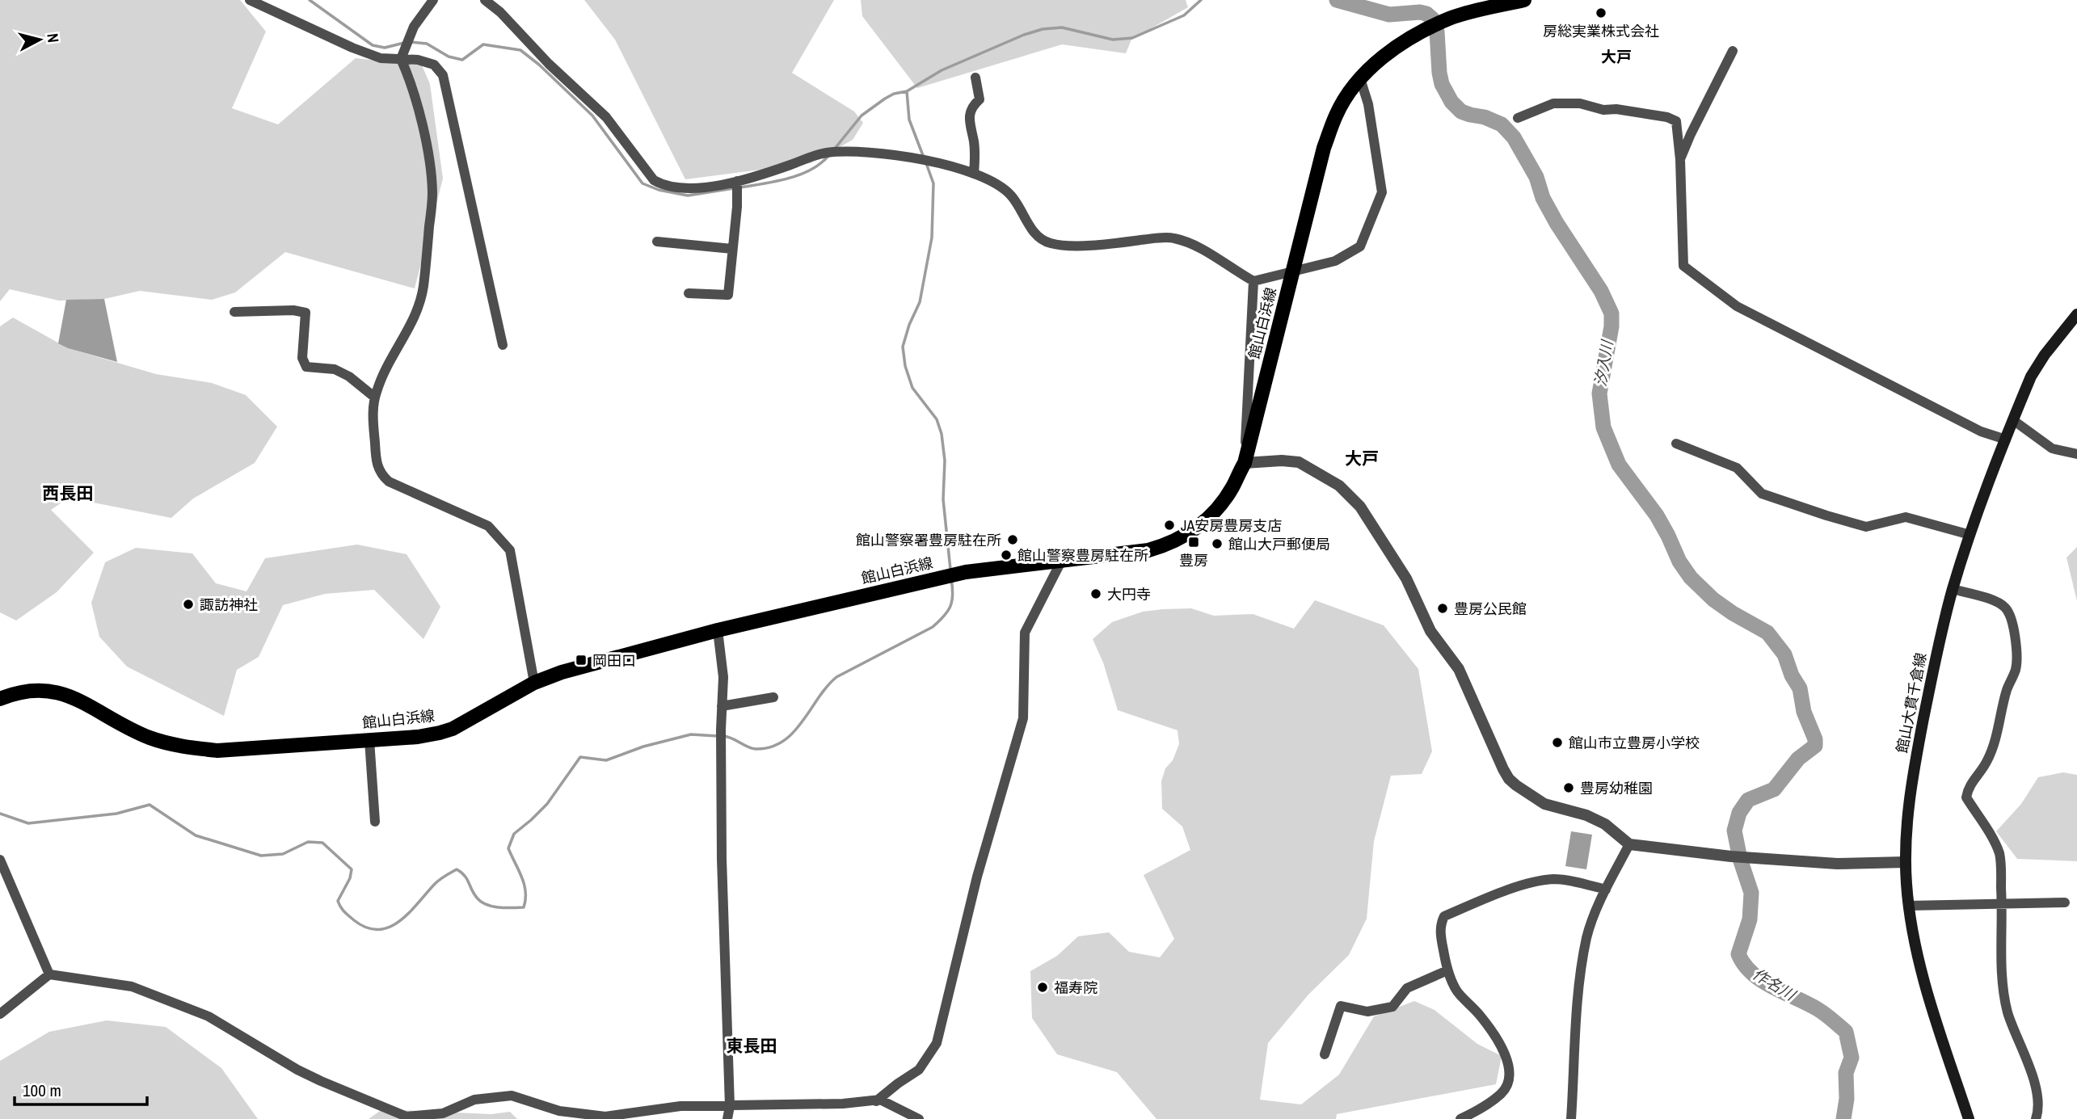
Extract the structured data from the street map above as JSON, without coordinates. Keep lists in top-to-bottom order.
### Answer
{
  "streets": {
    "main road": ["館山白浜線", "館山大貫千倉線"]
  },
  "districts": [
    "大戸",
    "大戸",
    "西長田",
    "東長田"
  ],
  "water": ["汐入川", "作名川"],
  "places": {
    "other": [
      "房総実業株式会社",
      "JA安房豊房支店",
      "館山警察署豊房駐在所",
      "館山大戸郵便局",
      "館山警察豊房駐在所",
      "大円寺",
      "諏訪神社",
      "豊房公民館",
      "館山市立豊房小学校",
      "豊房幼稚園",
      "福寿院"
    ],
    "transit": ["豊房", "岡田口"]
  },
  "scale_bar": "100 m",
  "north": "right"
}
